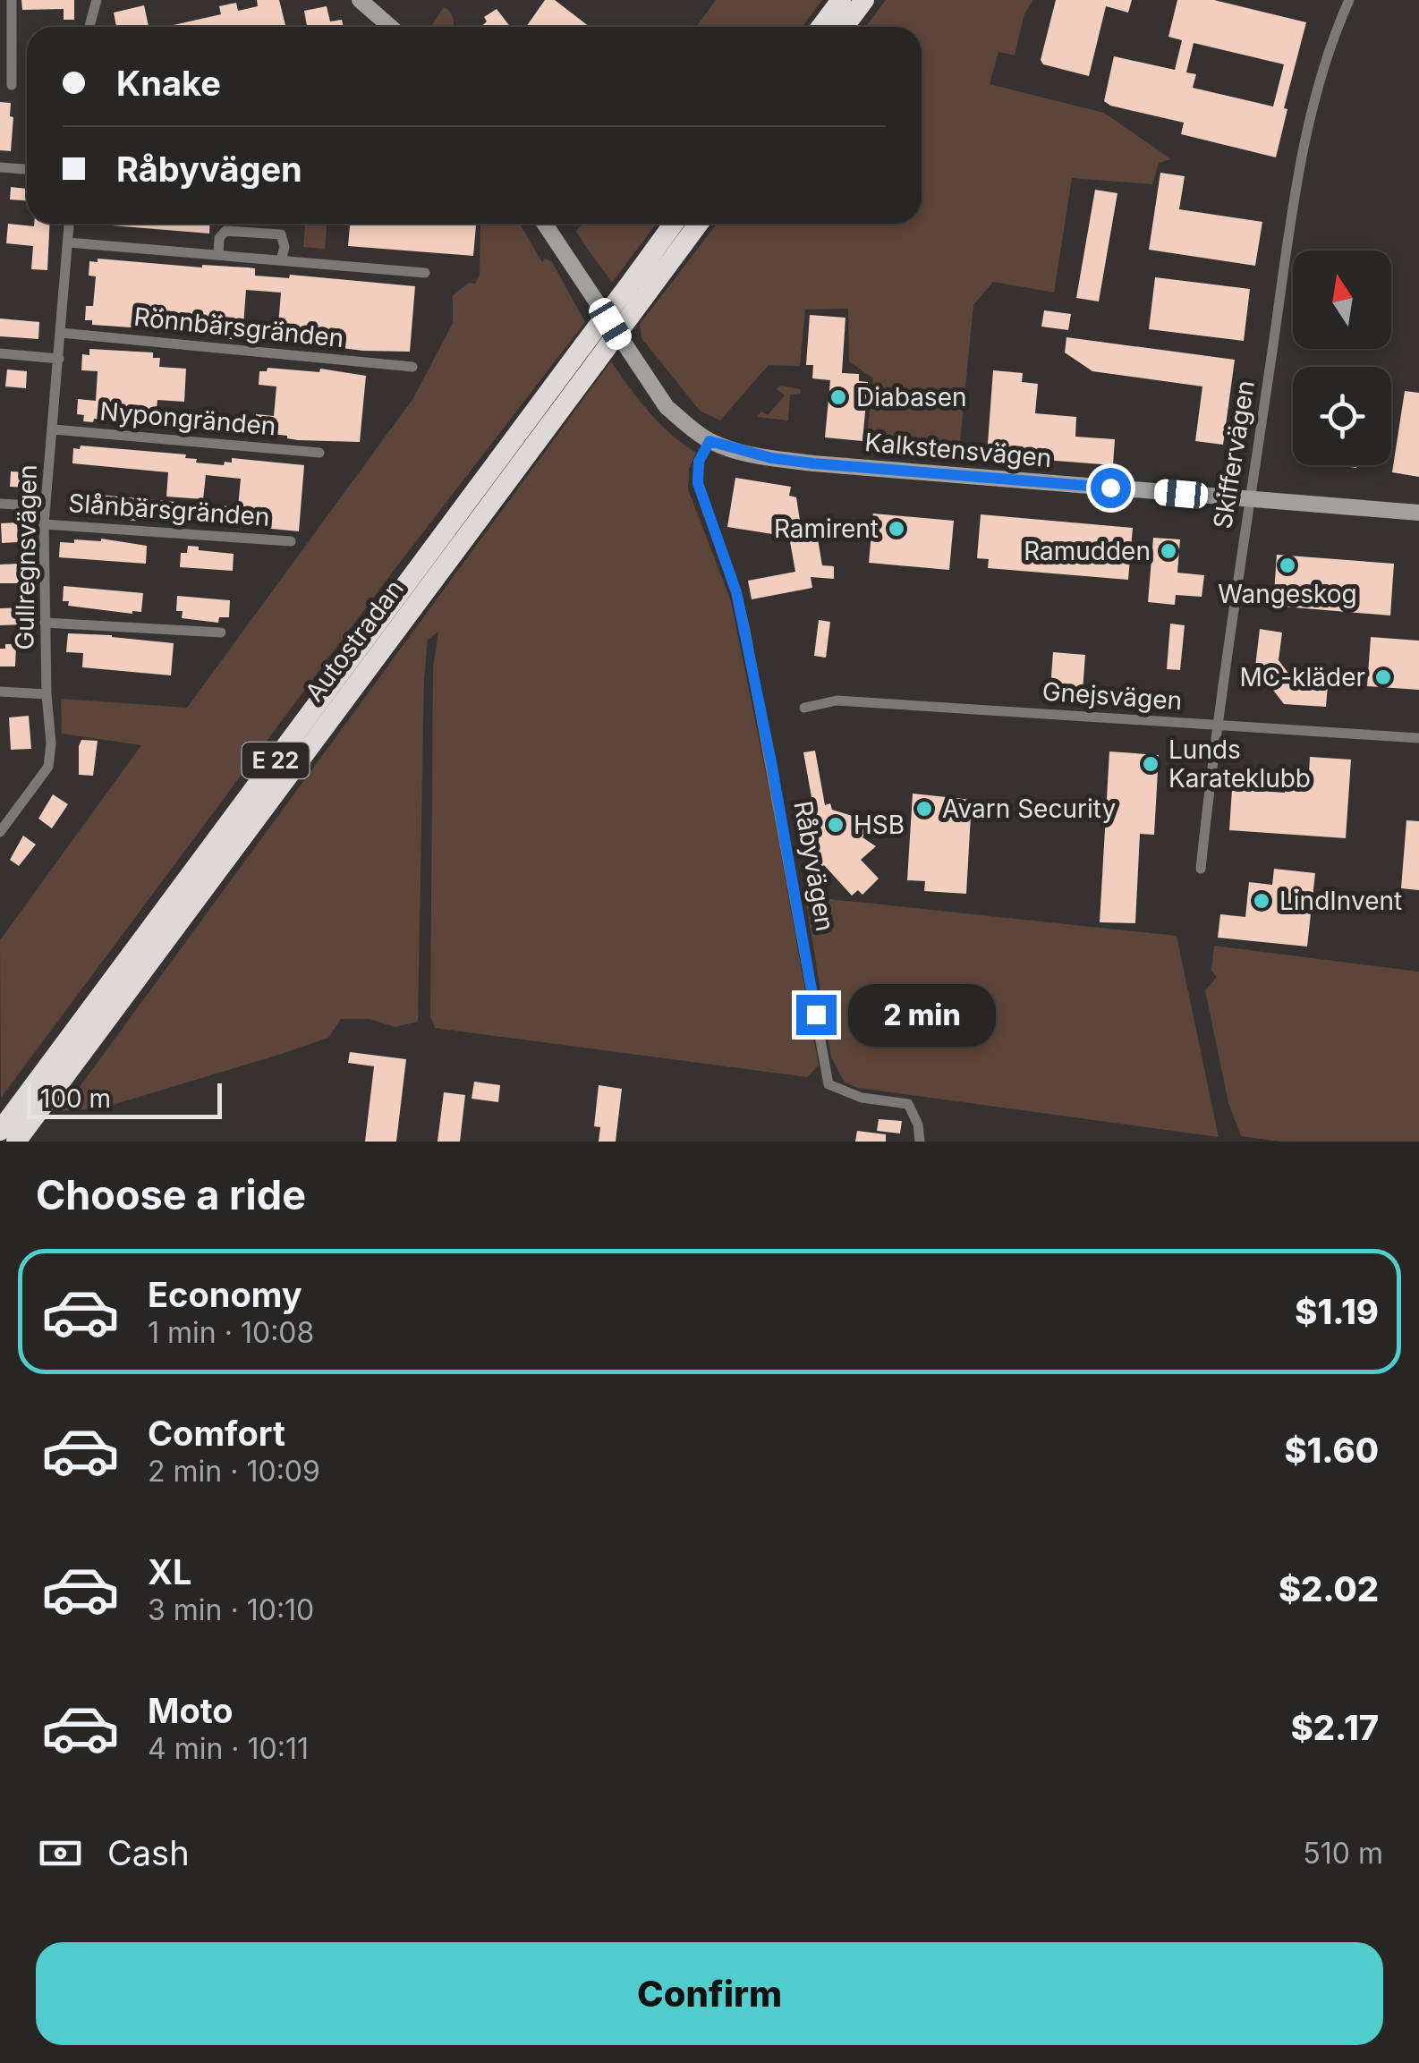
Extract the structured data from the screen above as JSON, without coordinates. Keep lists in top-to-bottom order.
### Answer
{
  "streets": {
    "highway": ["Autostradan", "E 22"],
    "street": [
      "Rönnbärsgränden",
      "Nypongränden",
      "Kalkstensvägen",
      "Skiffervägen",
      "Slånbärsgränden",
      "Gullregnsvägen",
      "Gnejsvägen",
      "Råbyvägen"
    ]
  },
  "crossings": [
    ["Rönnbärsgränden", "Gullregnsvägen"],
    ["Nypongränden", "Gullregnsvägen"],
    ["Kalkstensvägen", "Skiffervägen"],
    ["Kalkstensvägen", "Råbyvägen"],
    ["Skiffervägen", "Gnejsvägen"],
    ["Slånbärsgränden", "Gullregnsvägen"]
  ],
  "places": [
    "Diabasen",
    "Ramirent",
    "Ramudden",
    "Wangeskog",
    "MC-kläder",
    "Lunds Karateklubb",
    "Avarn Security",
    "HSB",
    "LindInvent"
  ],
  "scale_bar": "100 m",
  "north": "top",
  "page": {
    "banner": ["Knake", "Råbyvägen"],
    "bubble": "2 min",
    "scale": "100 m",
    "heading": "Choose a ride",
    "list": [
      {
        "name": "Economy",
        "note": "1 min · 10:08",
        "value": "$1.19"
      },
      {
        "name": "Comfort",
        "note": "2 min · 10:09",
        "value": "$1.60"
      },
      {
        "name": "XL",
        "note": "3 min · 10:10",
        "value": "$2.02"
      },
      {
        "name": "Moto",
        "note": "4 min · 10:11",
        "value": "$2.17"
      }
    ],
    "pay": ["Cash", "510 m"],
    "buttons": "Confirm"
  }
}
